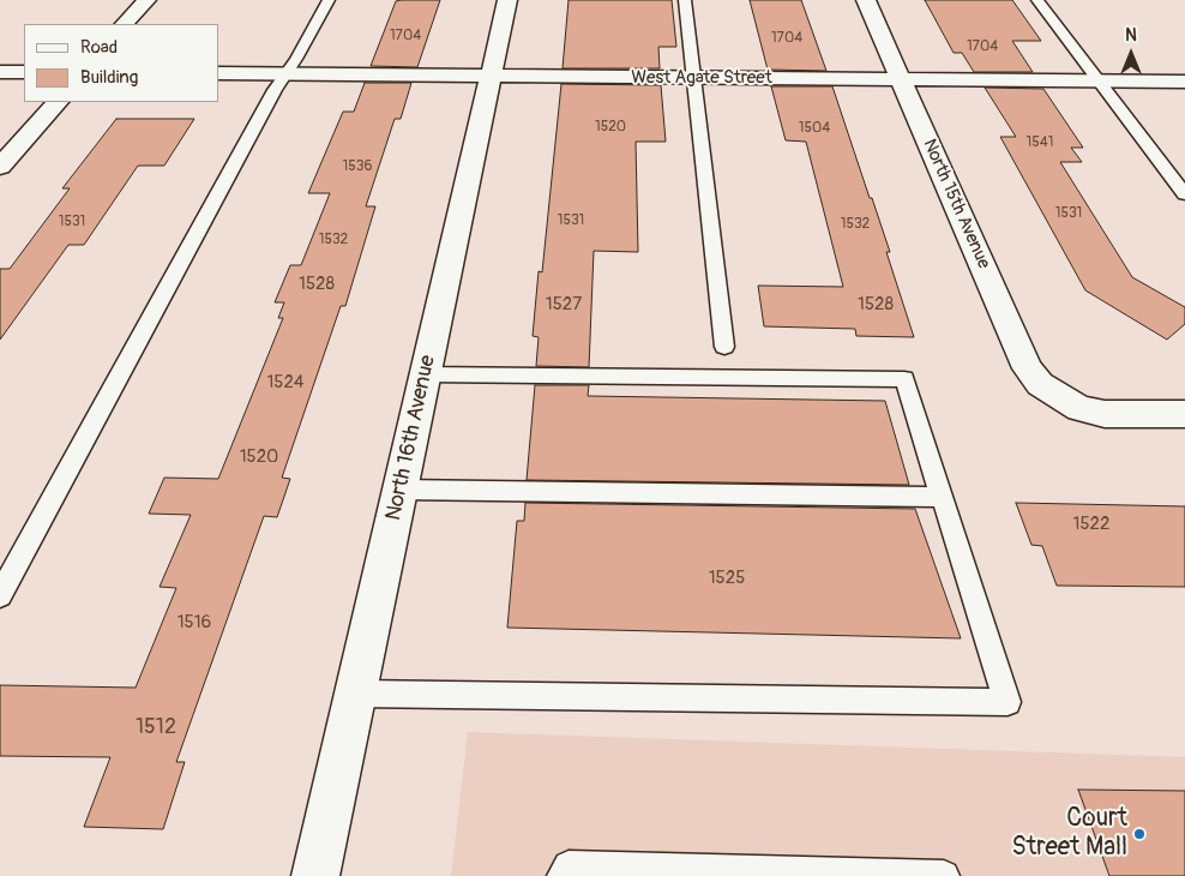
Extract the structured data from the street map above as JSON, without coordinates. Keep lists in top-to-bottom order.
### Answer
{
  "streets": {
    "street": ["West Agate Street", "North 15th Avenue", "North 16th Avenue"]
  },
  "crossings": [
    ["West Agate Street", "North 15th Avenue"],
    ["West Agate Street", "North 16th Avenue"]
  ],
  "places": ["Court Street Mall"],
  "house_numbers": [
    "1704",
    "1704",
    "1704",
    "1520",
    "1504",
    "1541",
    "1536",
    "1531",
    "1531",
    "1531",
    "1532",
    "1532",
    "1528",
    "1527",
    "1528",
    "1524",
    "1520",
    "1522",
    "1525",
    "1516",
    "1512"
  ],
  "legend": ["Road", "Building"],
  "north": "top"
}
